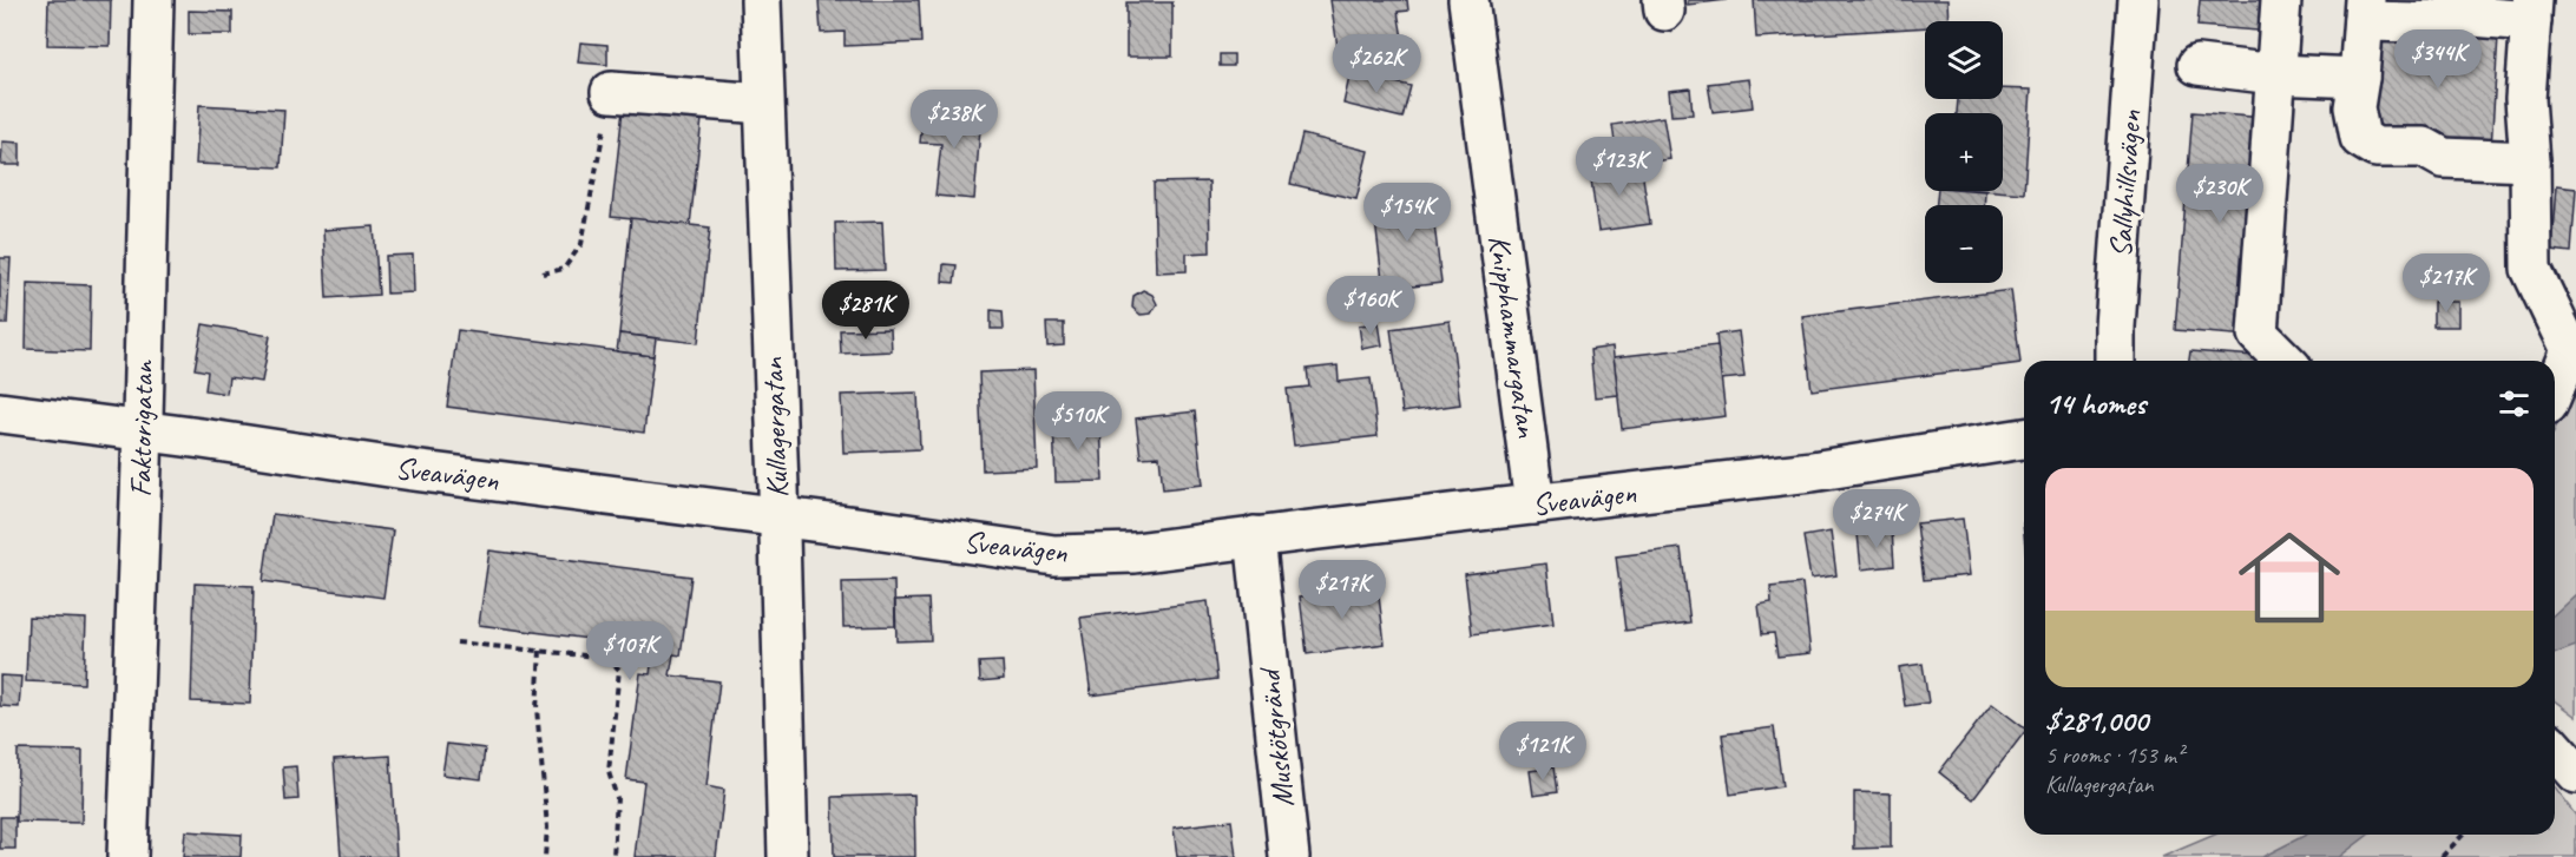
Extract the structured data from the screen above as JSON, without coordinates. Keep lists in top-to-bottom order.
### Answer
{
  "streets": {
    "street": [
      "Sallyhillsvägen",
      "Knipphammargatan",
      "Kullagergatan",
      "Faktorigatan",
      "Sveavägen",
      "Muskötgränd"
    ]
  },
  "crossings": [
    ["Knipphammargatan", "Sveavägen"],
    ["Kullagergatan", "Sveavägen"],
    ["Faktorigatan", "Sveavägen"],
    ["Sveavägen", "Muskötgränd"]
  ],
  "page": {
    "map_buttons": ["+", "−"],
    "price": [
      "$344K",
      "$262K",
      "$238K",
      "$123K",
      "$230K",
      "$154K",
      "$217K",
      "$160K",
      "$281K",
      "$510K",
      "$274K",
      "$217K",
      "$107K",
      "$121K"
    ],
    "heading": "14 homes",
    "list": [
      {
        "name": "$281,000",
        "note": "5 rooms · 153 m² · Kullagergatan"
      }
    ]
  }
}
